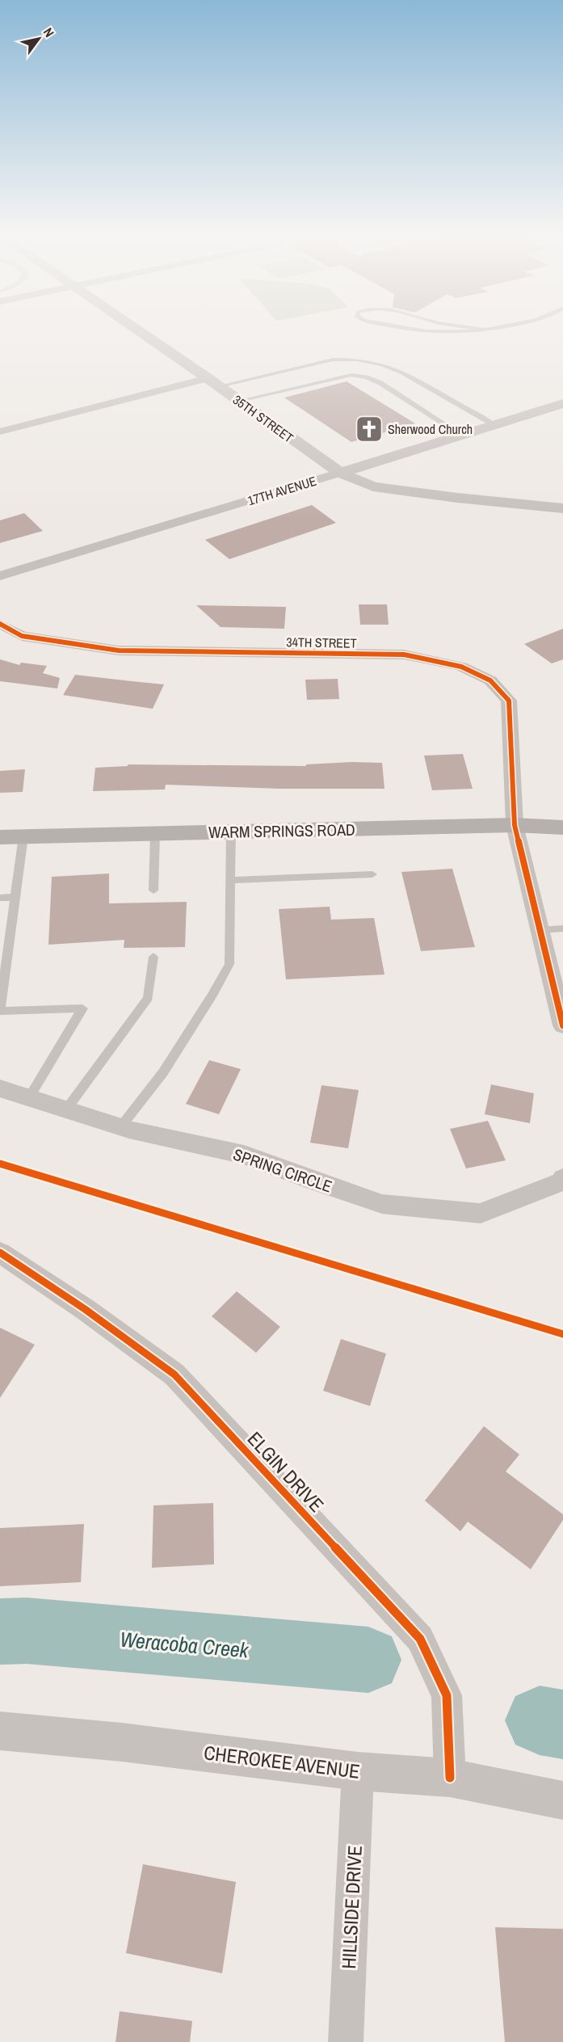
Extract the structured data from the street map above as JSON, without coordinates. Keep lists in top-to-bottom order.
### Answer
{
  "streets": {
    "main road": ["WARM SPRINGS ROAD"],
    "street": [
      "35TH STREET",
      "17TH AVENUE",
      "34TH STREET",
      "SPRING CIRCLE",
      "ELGIN DRIVE",
      "CHEROKEE AVENUE",
      "HILLSIDE DRIVE"
    ]
  },
  "crossings": [
    ["35TH STREET", "17TH AVENUE"],
    ["34TH STREET", "WARM SPRINGS ROAD"],
    ["ELGIN DRIVE", "CHEROKEE AVENUE"],
    ["CHEROKEE AVENUE", "HILLSIDE DRIVE"]
  ],
  "water": ["Weracoba Creek"],
  "places": {
    "church": ["Sherwood Church"]
  },
  "north": "top right"
}
